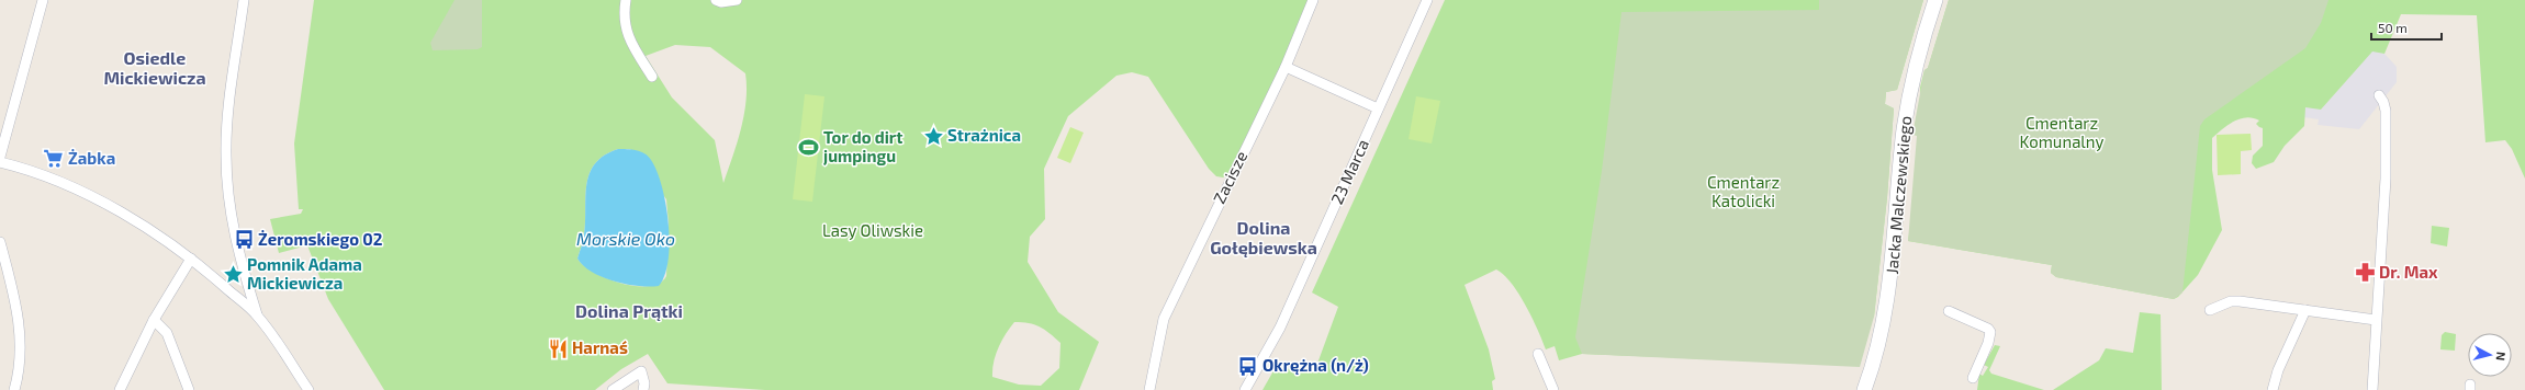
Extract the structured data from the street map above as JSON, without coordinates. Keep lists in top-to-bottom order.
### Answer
{
  "streets": {
    "main road": ["Jacka Malczewskiego"],
    "street": ["23 Marca", "Zacisze"]
  },
  "districts": ["Osiedle Mickiewicza", "Dolina Gołębiewska", "Dolina Prątki"],
  "water": ["Morskie Oko"],
  "parks": ["Cmentarz Komunalny", "Cmentarz Katolicki", "Lasy Oliwskie"],
  "places": {
    "place": ["Strażnica", "Pomnik Adama Mickiewicza"],
    "sports": ["Tor do dirt jumpingu"],
    "supermarket": ["Żabka"],
    "bus stop": ["Żeromskiego 02", "Okrężna (n/ż)"],
    "pharmacy": ["Dr. Max"],
    "restaurant": ["Harnaś"]
  },
  "scale_bar": "50 m",
  "north": "right"
}
